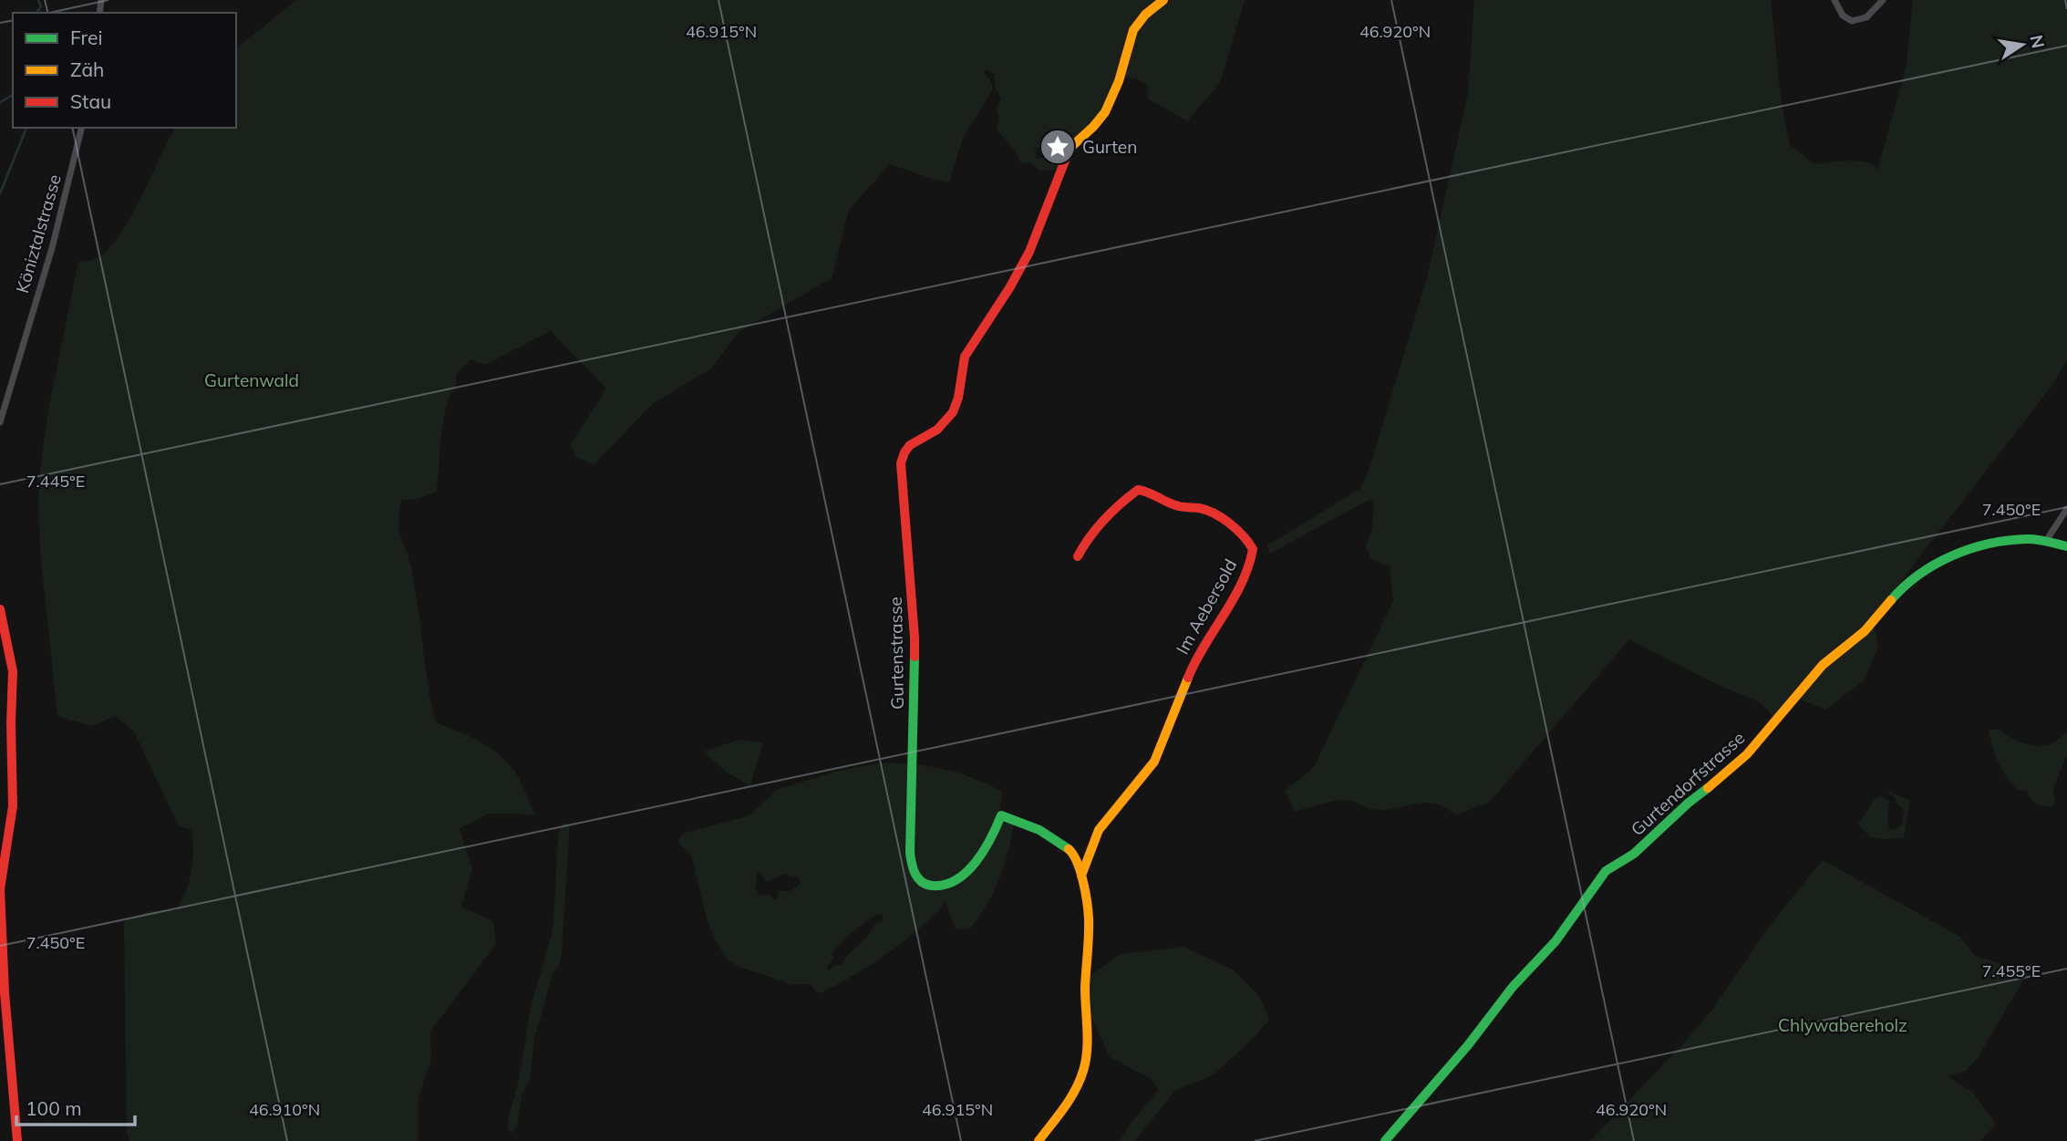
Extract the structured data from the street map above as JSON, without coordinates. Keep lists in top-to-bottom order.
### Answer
{
  "streets": {
    "street": [
      "Köniztalstrasse",
      "Im Aebersold",
      "Gurtenstrasse",
      "Gurtendorfstrasse"
    ]
  },
  "crossings": [
    ["Im Aebersold", "Gurtenstrasse"]
  ],
  "parks": ["Gurtenwald", "Chlywabereholz"],
  "places": {
    "place": ["Gurten"]
  },
  "legend": ["Frei", "Zäh", "Stau"],
  "scale_bar": "100 m",
  "north": "right",
  "coordinates": [
    "46.915°N",
    "46.920°N",
    "7.445°E",
    "7.450°E",
    "7.455°E",
    "46.910°N"
  ]
}
